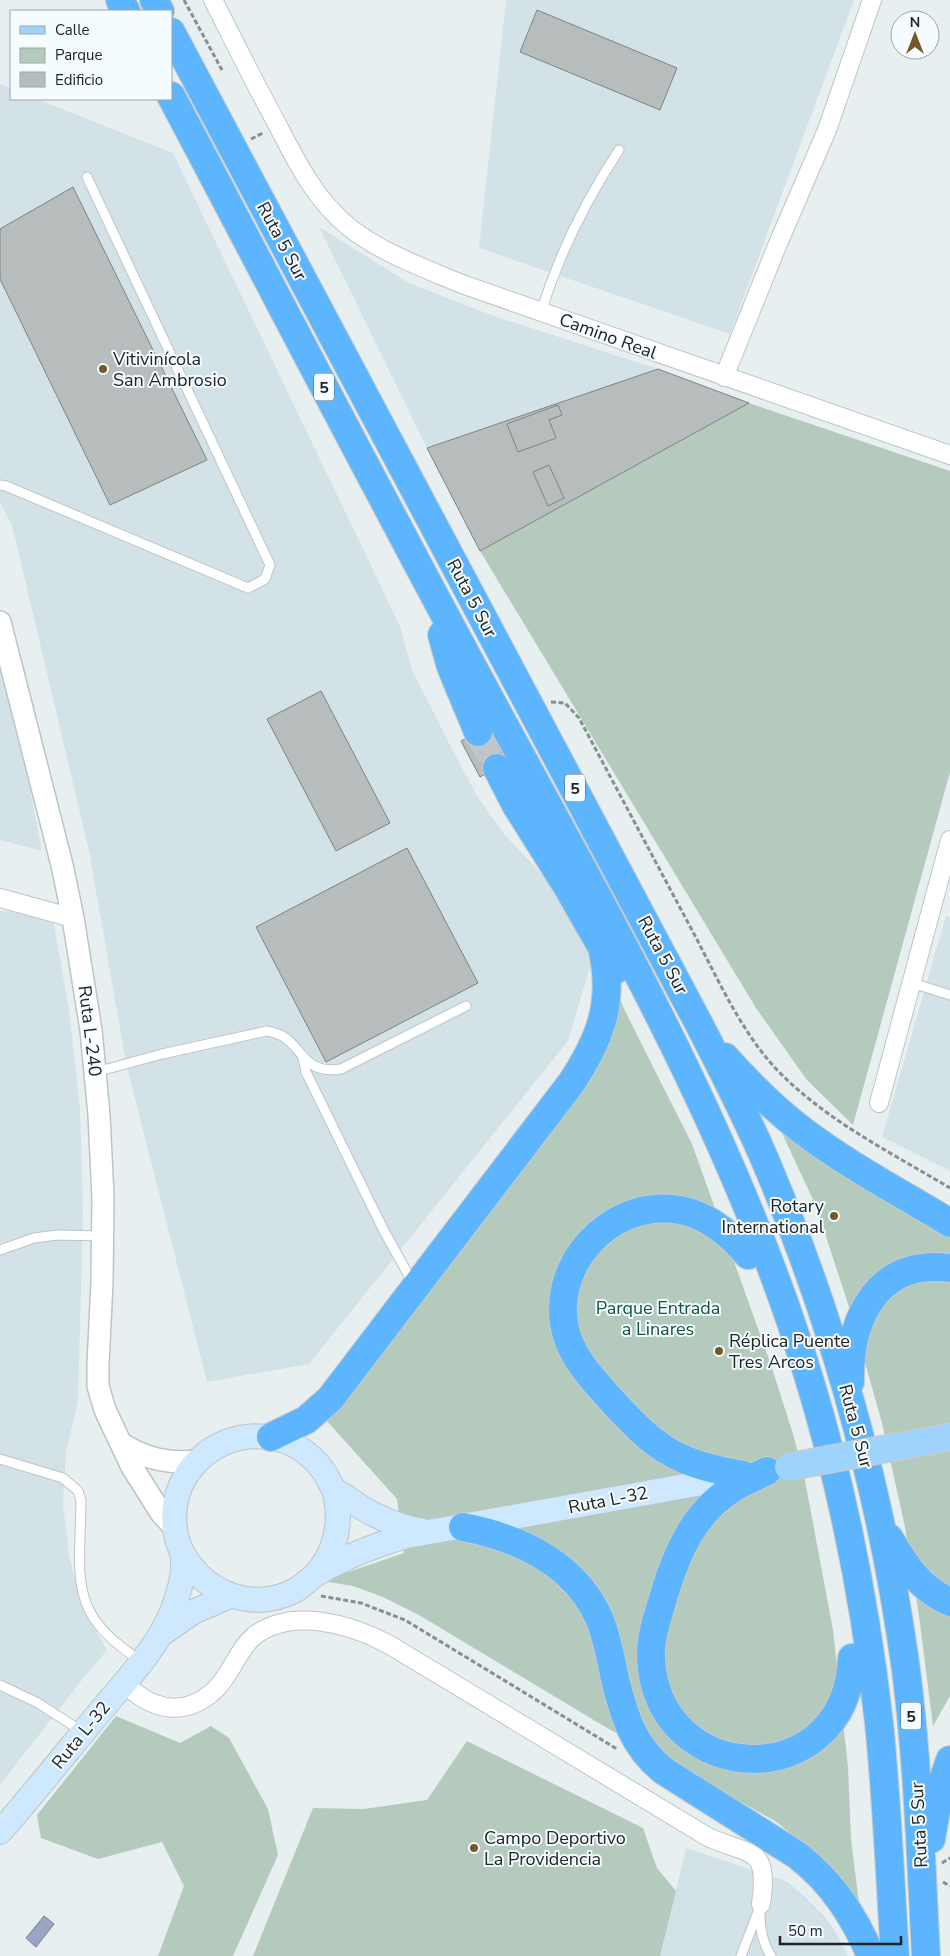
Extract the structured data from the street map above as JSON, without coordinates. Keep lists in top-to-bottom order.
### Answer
{
  "streets": {
    "highway": ["Ruta 5 Sur", "5"],
    "main road": ["Ruta L-32"],
    "street": ["Camino Real", "Ruta L-240"]
  },
  "crossings": [
    ["Ruta L-240", "Ruta L-32"]
  ],
  "parks": ["Parque Entrada a Linares"],
  "places": [
    "Vitivinícola San Ambrosio",
    "Rotary International",
    "Réplica Puente Tres Arcos",
    "Campo Deportivo La Providencia"
  ],
  "legend": ["Calle", "Parque", "Edificio"],
  "scale_bar": "50 m",
  "north": "top"
}
